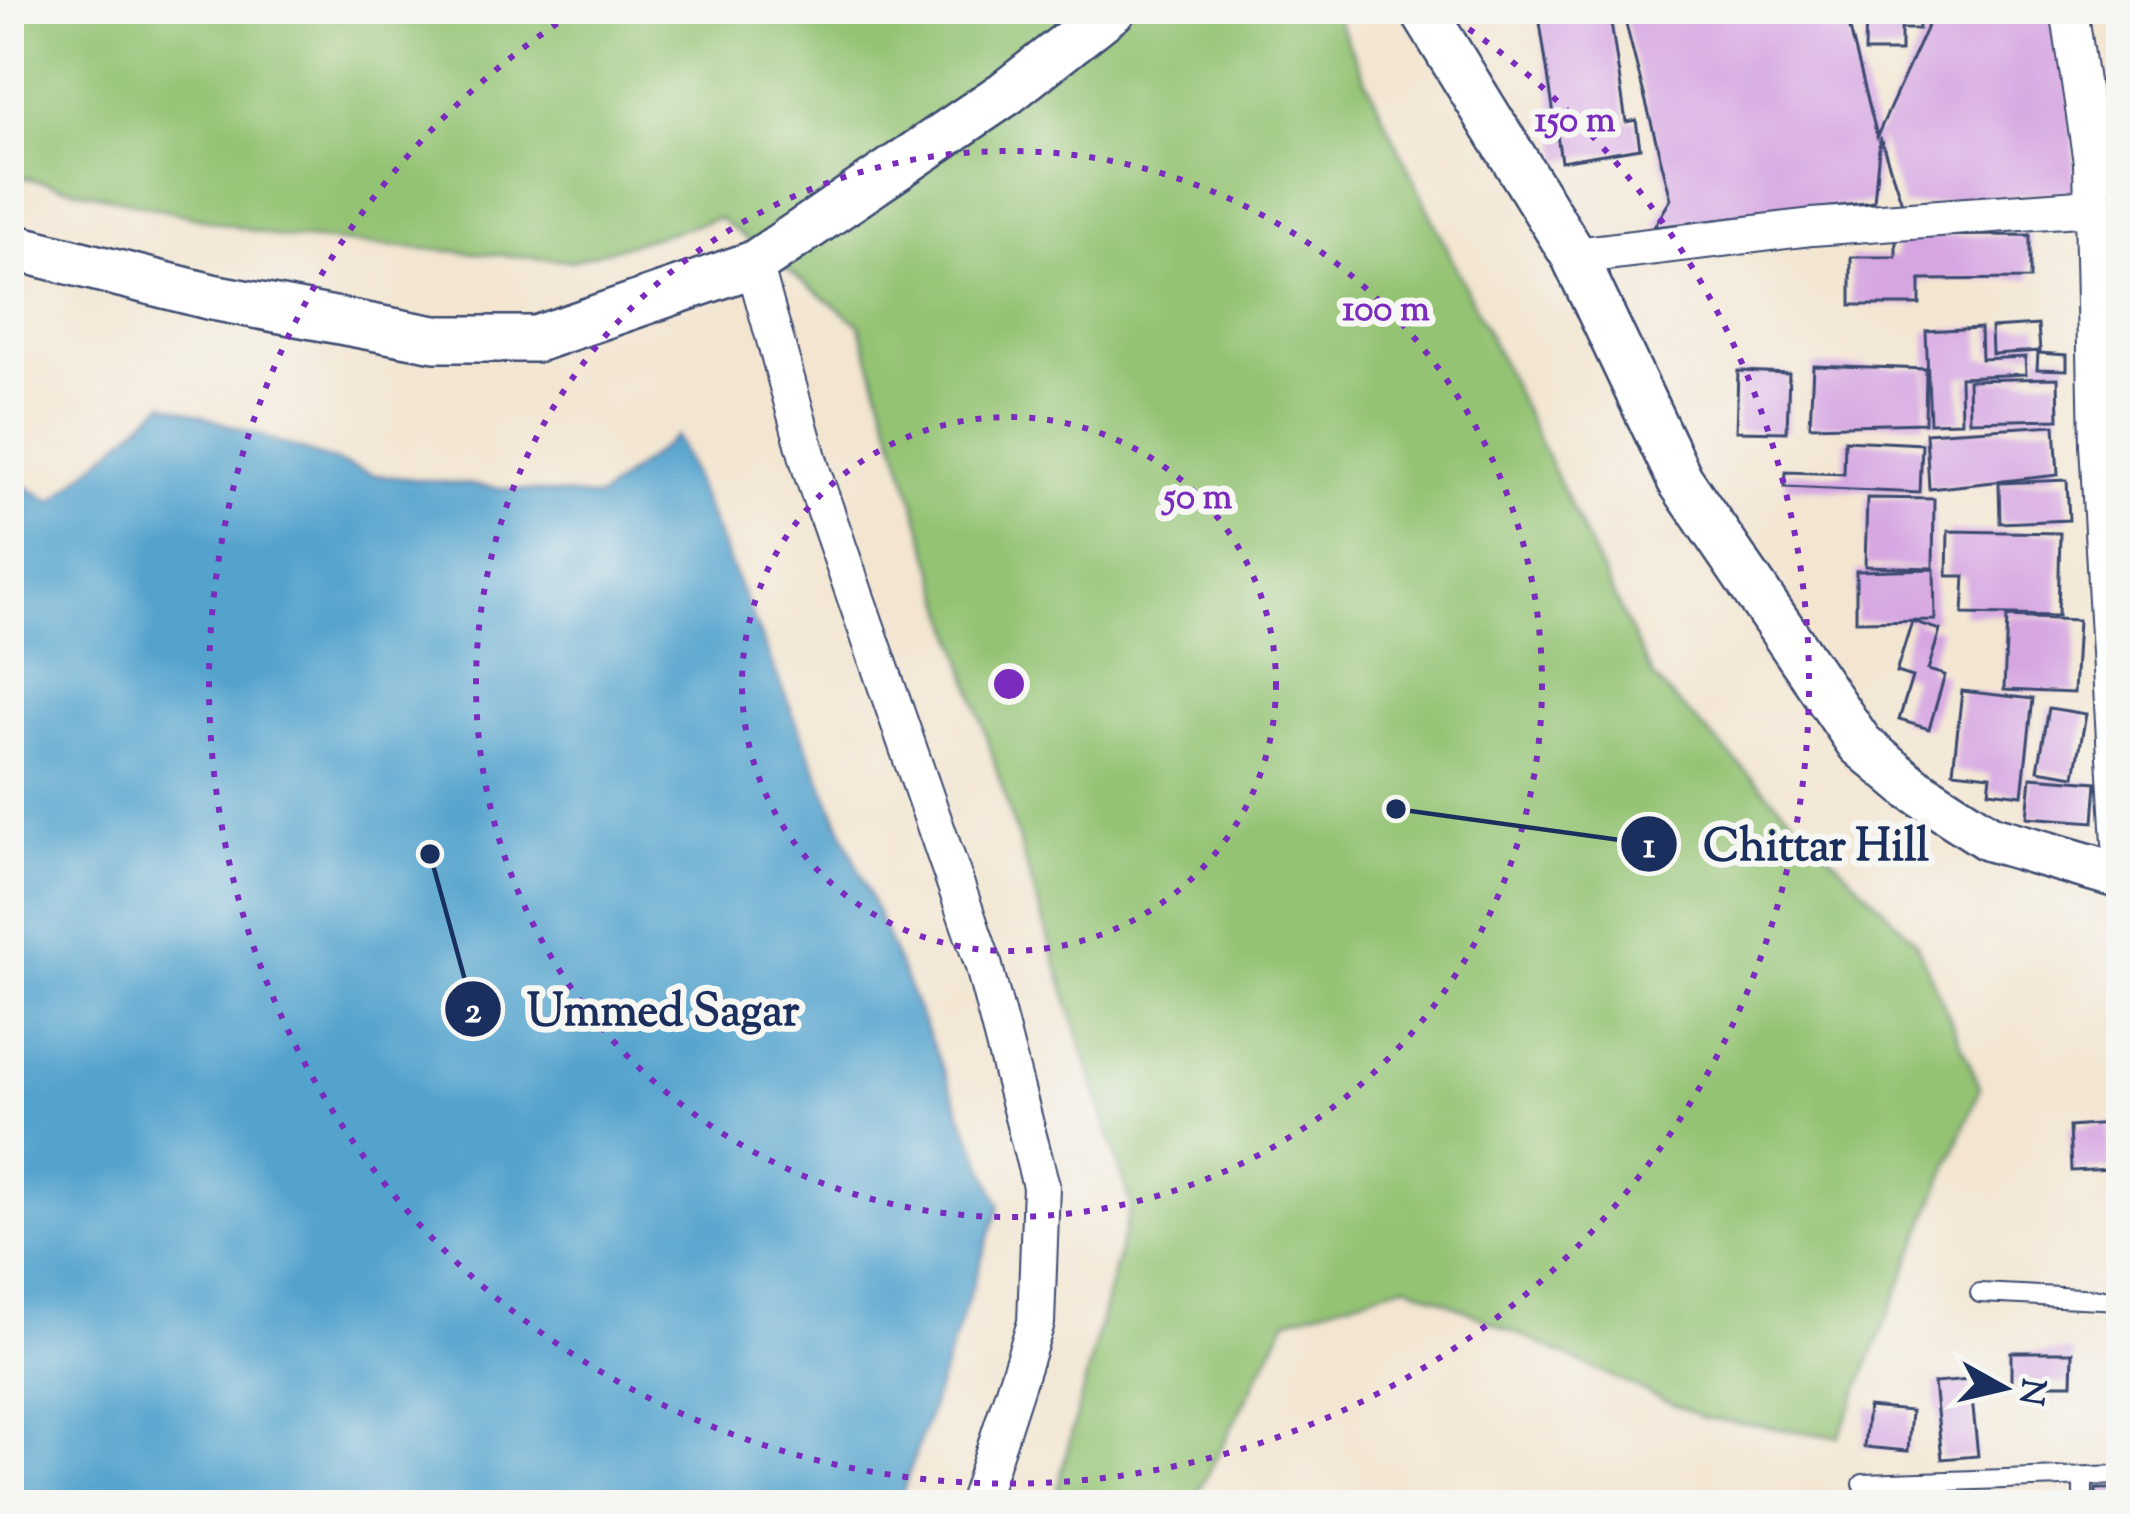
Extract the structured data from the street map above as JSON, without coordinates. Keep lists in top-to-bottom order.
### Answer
{
  "places": ["Chittar Hill", "Ummed Sagar"],
  "north": "right",
  "rings": ["150 m", "100 m", "50 m"]
}
